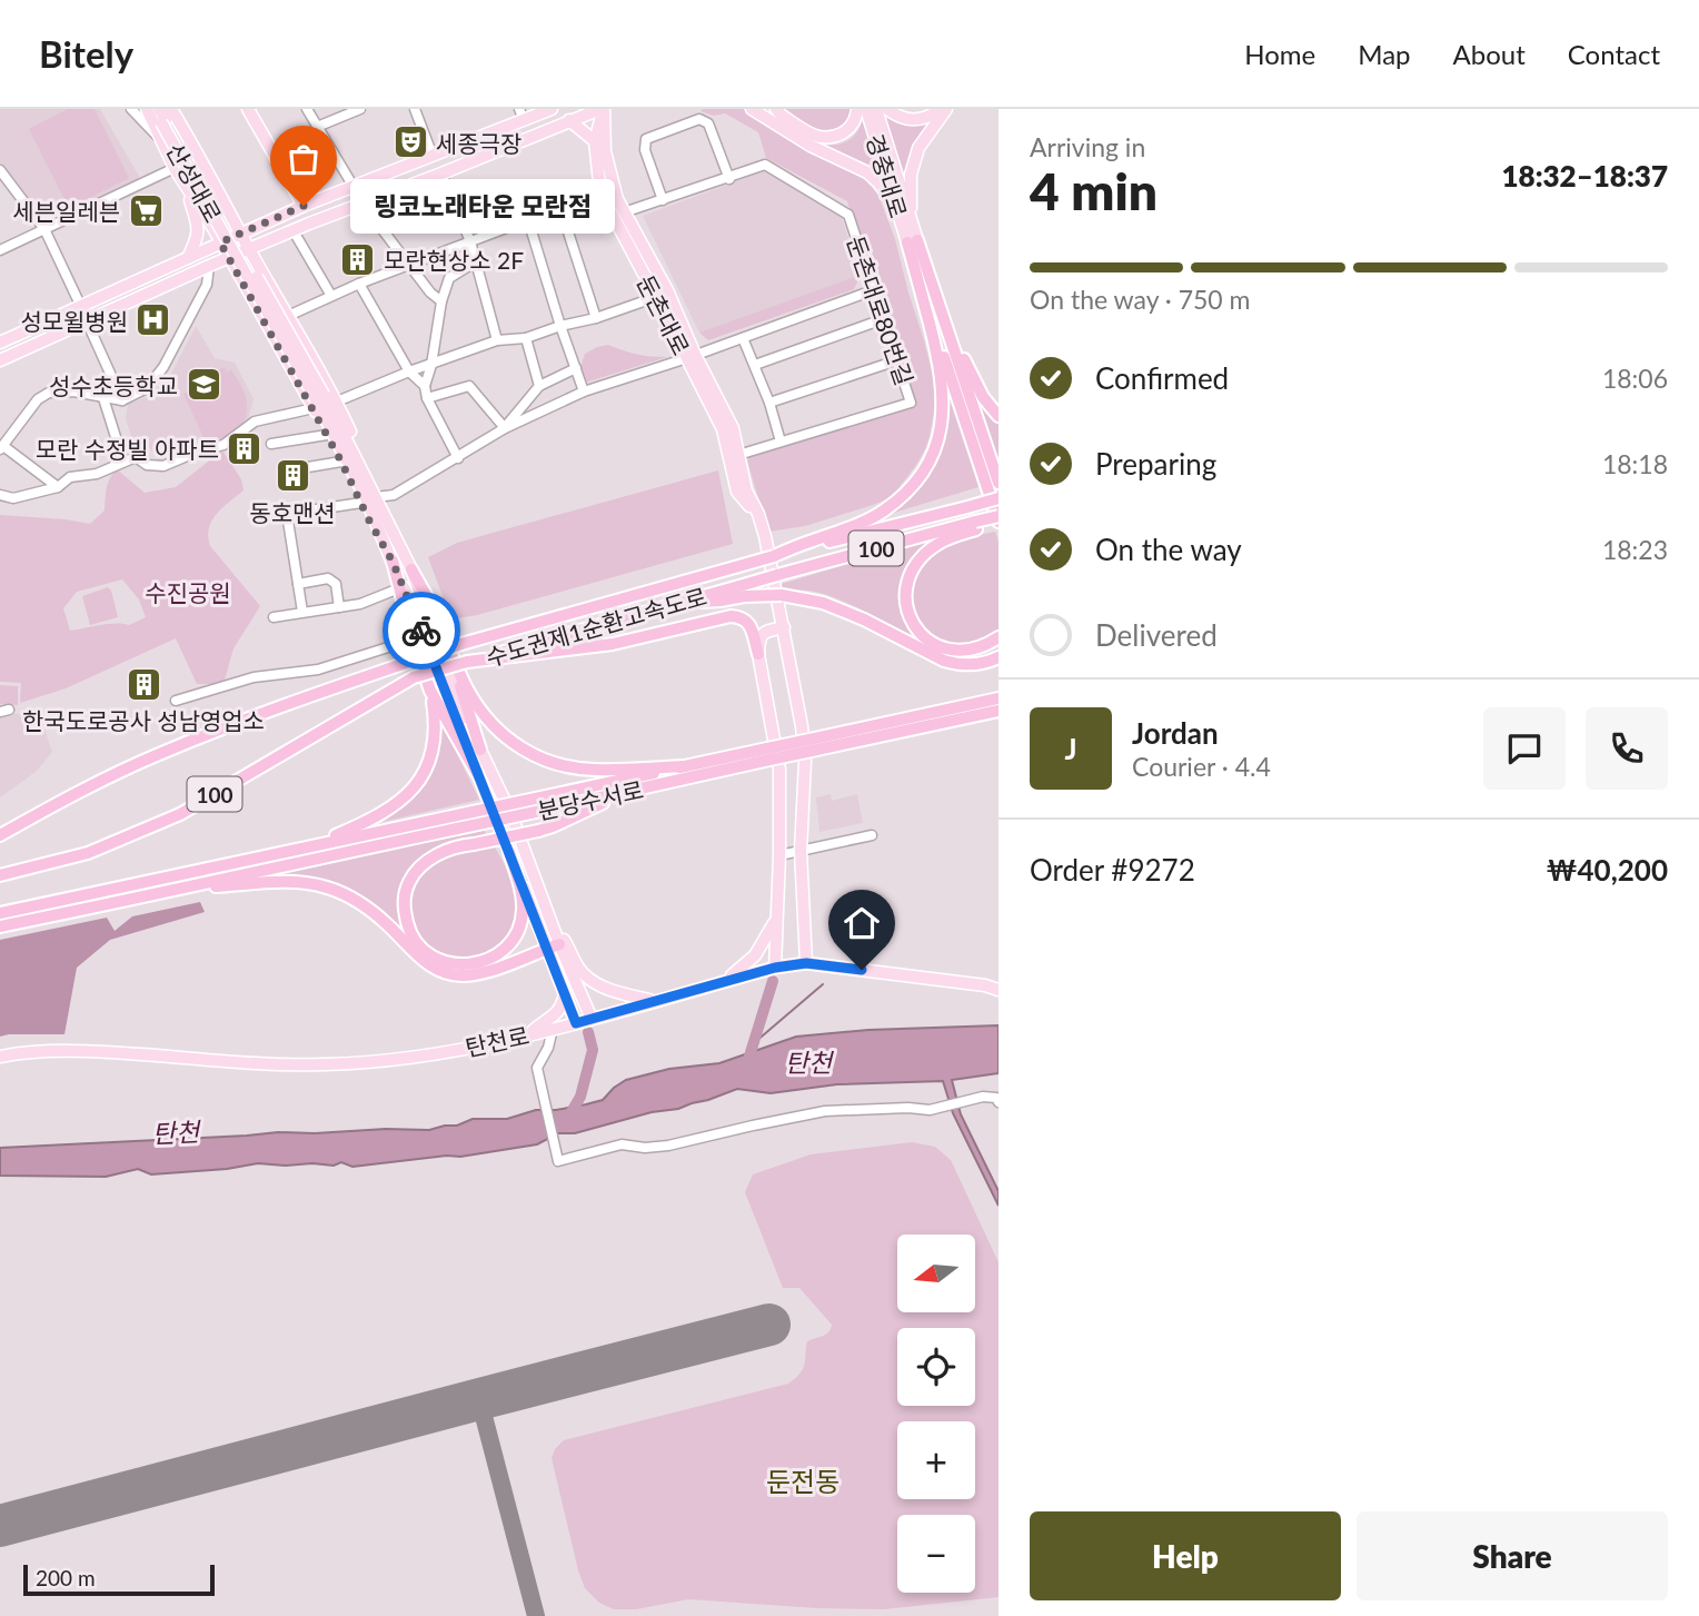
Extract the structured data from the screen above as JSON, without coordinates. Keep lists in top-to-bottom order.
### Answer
{
  "streets": {
    "highway": ["100", "수도권제1순환고속도로", "분당수서로"],
    "main road": [
      "경충대로",
      "산성대로",
      "둔촌대로",
      "탄천로"
    ],
    "street": ["둔촌대로80번길"]
  },
  "crossings": [
    ["산성대로", "탄천로"],
    ["둔촌대로80번길", "둔촌대로"]
  ],
  "districts": ["둔전동"],
  "water": ["탄천"],
  "parks": ["수진공원"],
  "places": {
    "theatre": ["세종극장"],
    "other": ["링코노래타운 모란점"],
    "supermarket": ["세븐일레븐"],
    "building": [
      "모란현상소 2F",
      "모란 수정빌 아파트",
      "동호맨션",
      "한국도로공사 성남영업소"
    ],
    "hospital": ["성모윌병원"],
    "school or university": ["성수초등학교"]
  },
  "scale_bar": "200 m",
  "north": "left",
  "page": {
    "header": "Bitely",
    "nav": [
      "Home",
      "Map",
      "About",
      "Contact"
    ],
    "heading": ["4 min", "Arriving in", "18:32–18:37"],
    "panel": [
      "Jordan",
      "Courier · 4.4",
      "Order #9272",
      "₩40,200"
    ],
    "bubble": "링코노래타운 모란점",
    "bar": "On the way · 750 m",
    "list": [
      ["Confirmed", "18:06"],
      ["Preparing", "18:18"],
      ["On the way", "18:23"],
      "Delivered"
    ],
    "round": "J",
    "map_buttons": ["+", "−"],
    "buttons": ["Help", "Share"],
    "scale": "200 m"
  }
}
